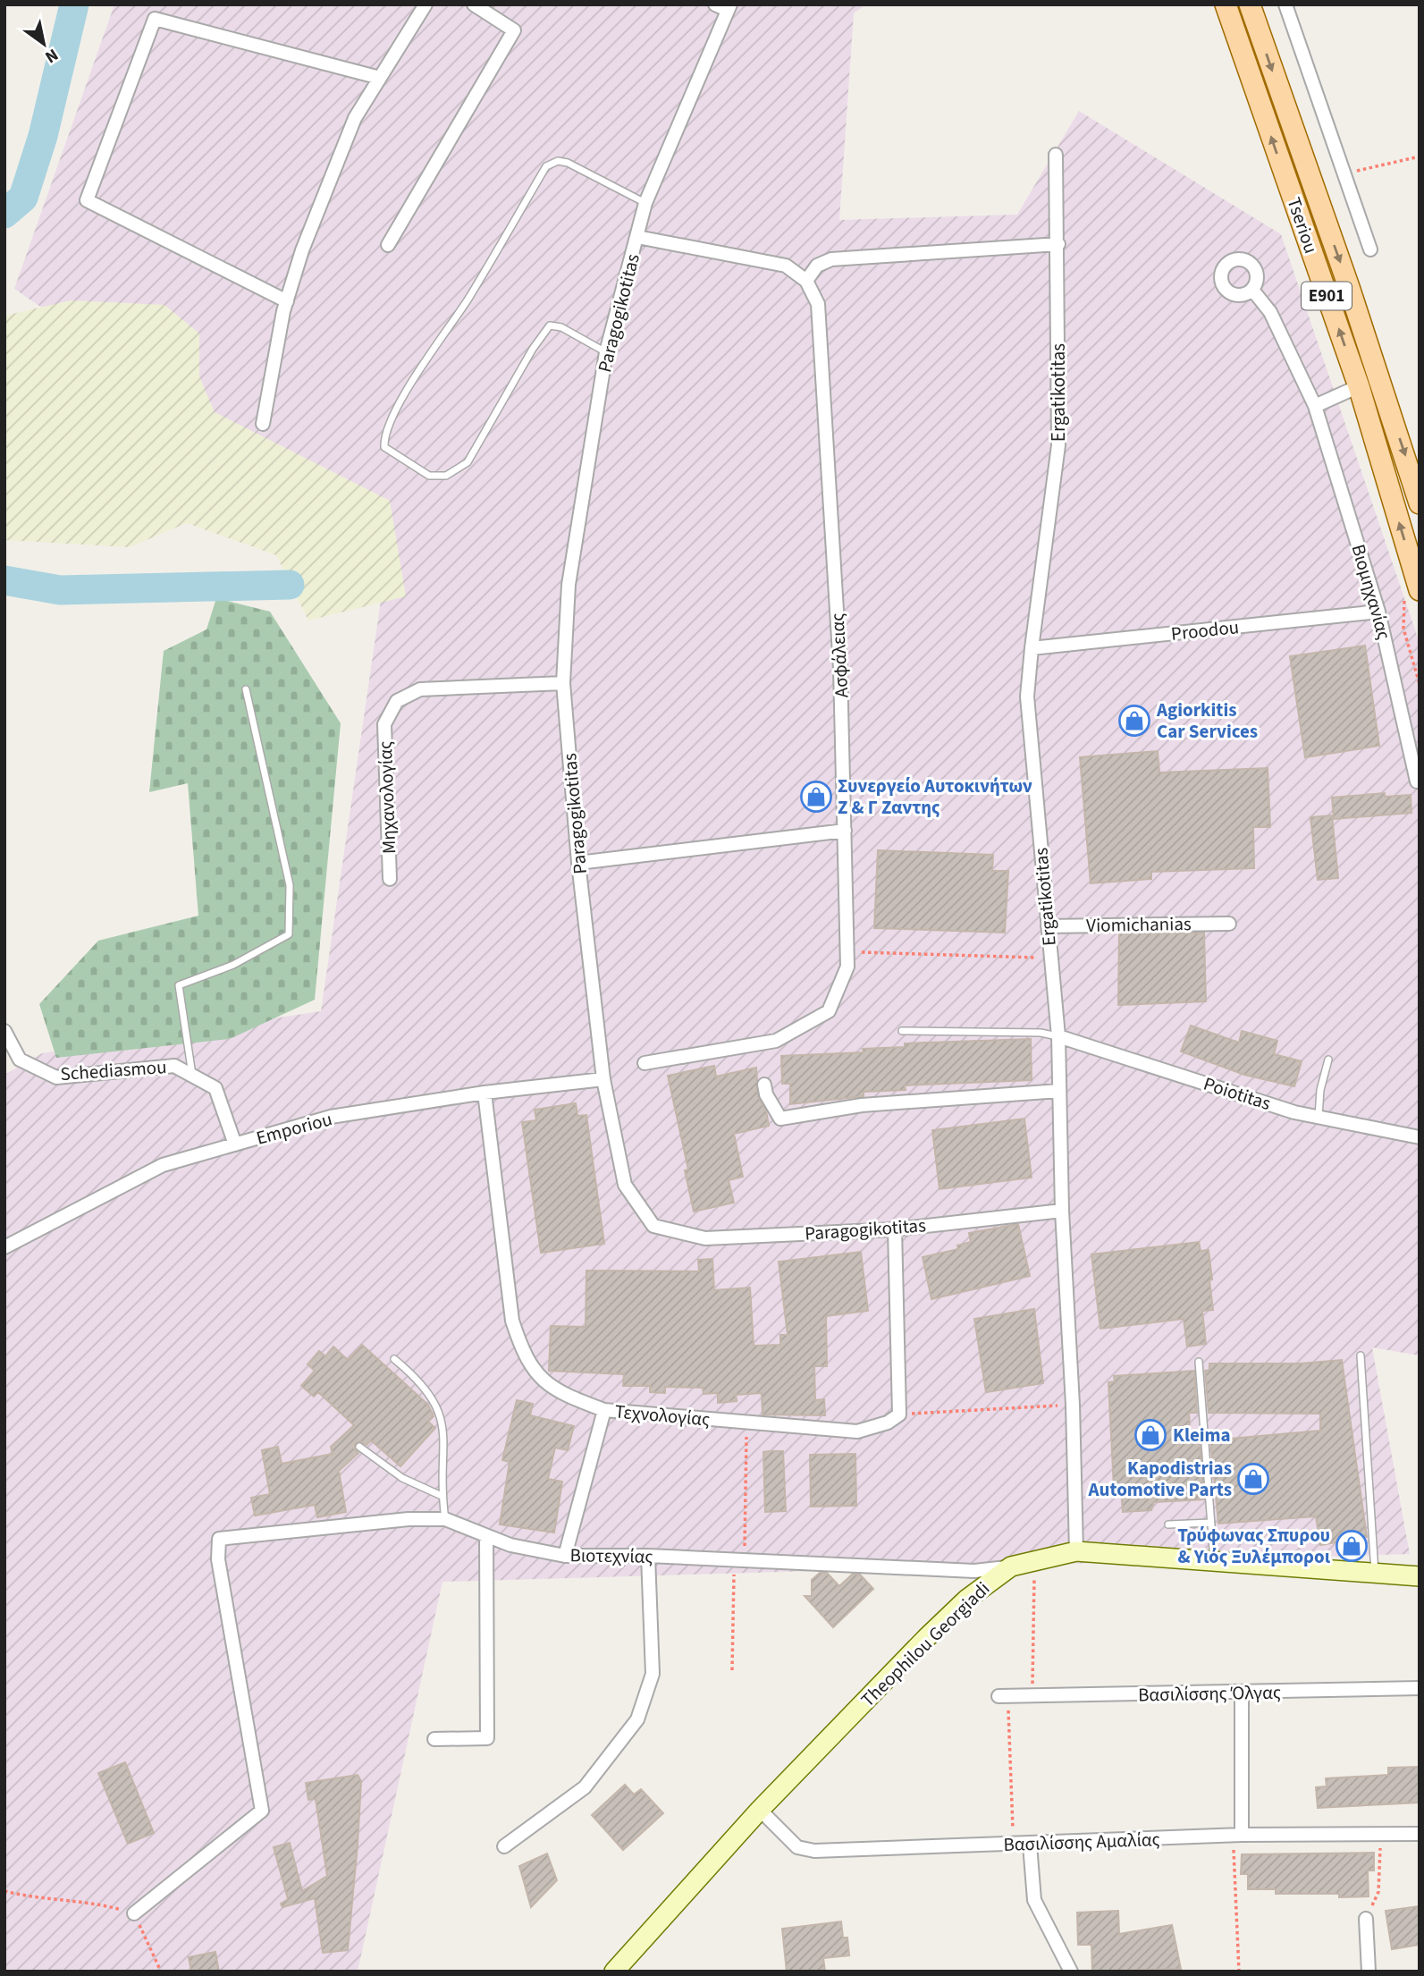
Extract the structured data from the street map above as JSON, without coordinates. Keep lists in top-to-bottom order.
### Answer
{
  "streets": {
    "main road": ["Tseriou", "E901"],
    "street": [
      "Paragogikotitas",
      "Ergatikotitas",
      "Βιομηχανίας",
      "Proodou",
      "Ασφάλειας",
      "Μηχανολογίας",
      "Viomichanias",
      "Schediasmou",
      "Poiotitas",
      "Emporiou",
      "Τεχνολογίας",
      "Βιοτεχνίας",
      "Theophilou Georgiadi",
      "Βασιλίσσης Όλγας",
      "Βασιλίσσης Αμαλίας"
    ]
  },
  "crossings": [
    ["Paragogikotitas", "Ergatikotitas"],
    ["Paragogikotitas", "Μηχανολογίας"],
    ["Paragogikotitas", "Emporiou"],
    ["Ergatikotitas", "Proodou"],
    ["Ergatikotitas", "Viomichanias"],
    ["Ergatikotitas", "Poiotitas"],
    ["Ergatikotitas", "Theophilou Georgiadi"],
    ["Βιομηχανίας", "Proodou"],
    ["Schediasmou", "Emporiou"],
    ["Emporiou", "Τεχνολογίας"],
    ["Βιοτεχνίας", "Theophilou Georgiadi"],
    ["Theophilou Georgiadi", "Βασιλίσσης Αμαλίας"]
  ],
  "places": {
    "shop": [
      "Agiorkitis Car Services",
      "Συνεργείο Αυτοκινήτων Ζ & Γ Ζαντης",
      "Kleima",
      "Kapodistrias Automotive Parts",
      "Τρύφωνας Σπυρου & Υιός Ξυλέμποροι"
    ]
  },
  "north": "bottom right"
}
